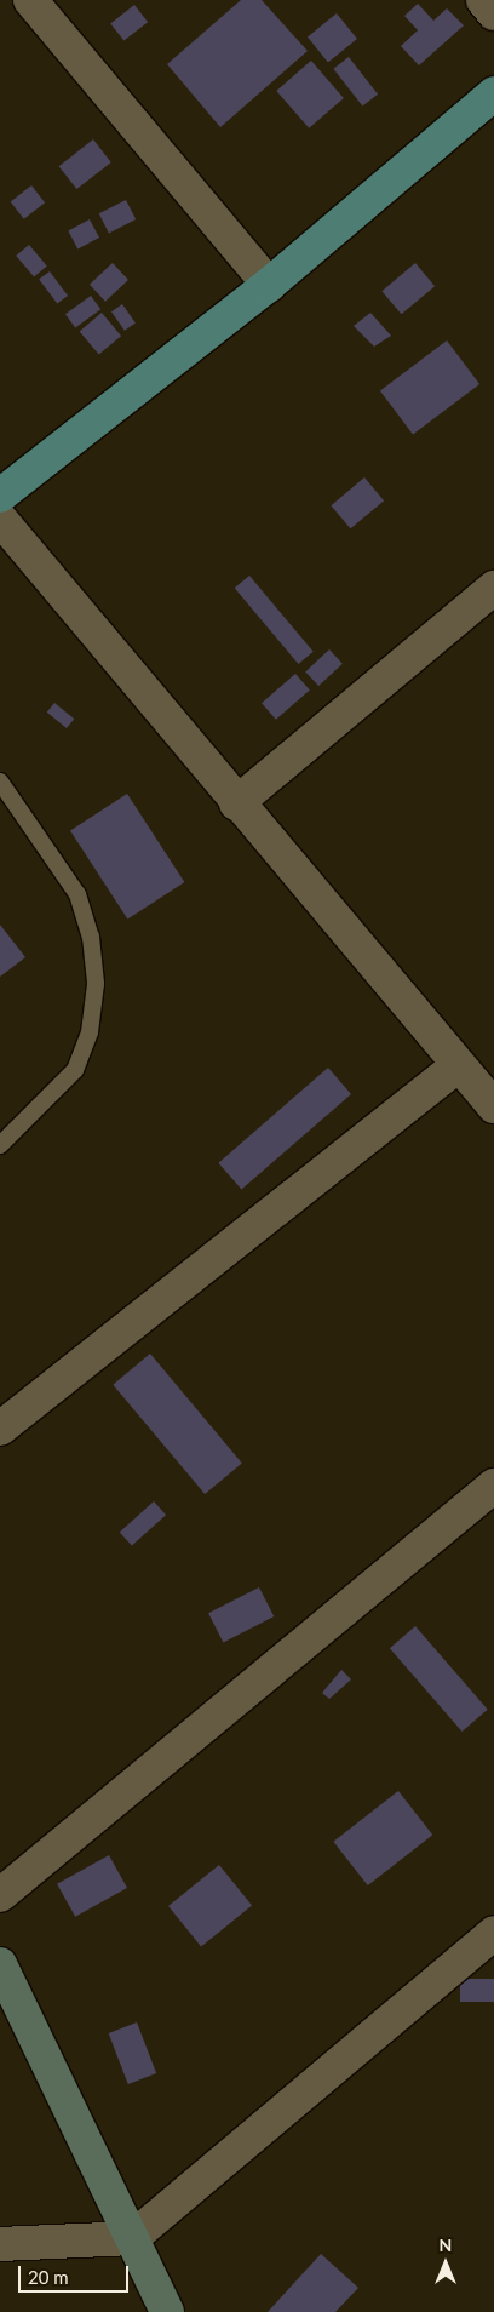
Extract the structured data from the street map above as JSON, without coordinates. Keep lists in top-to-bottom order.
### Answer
{
  "scale_bar": "20 m",
  "north": "top"
}
